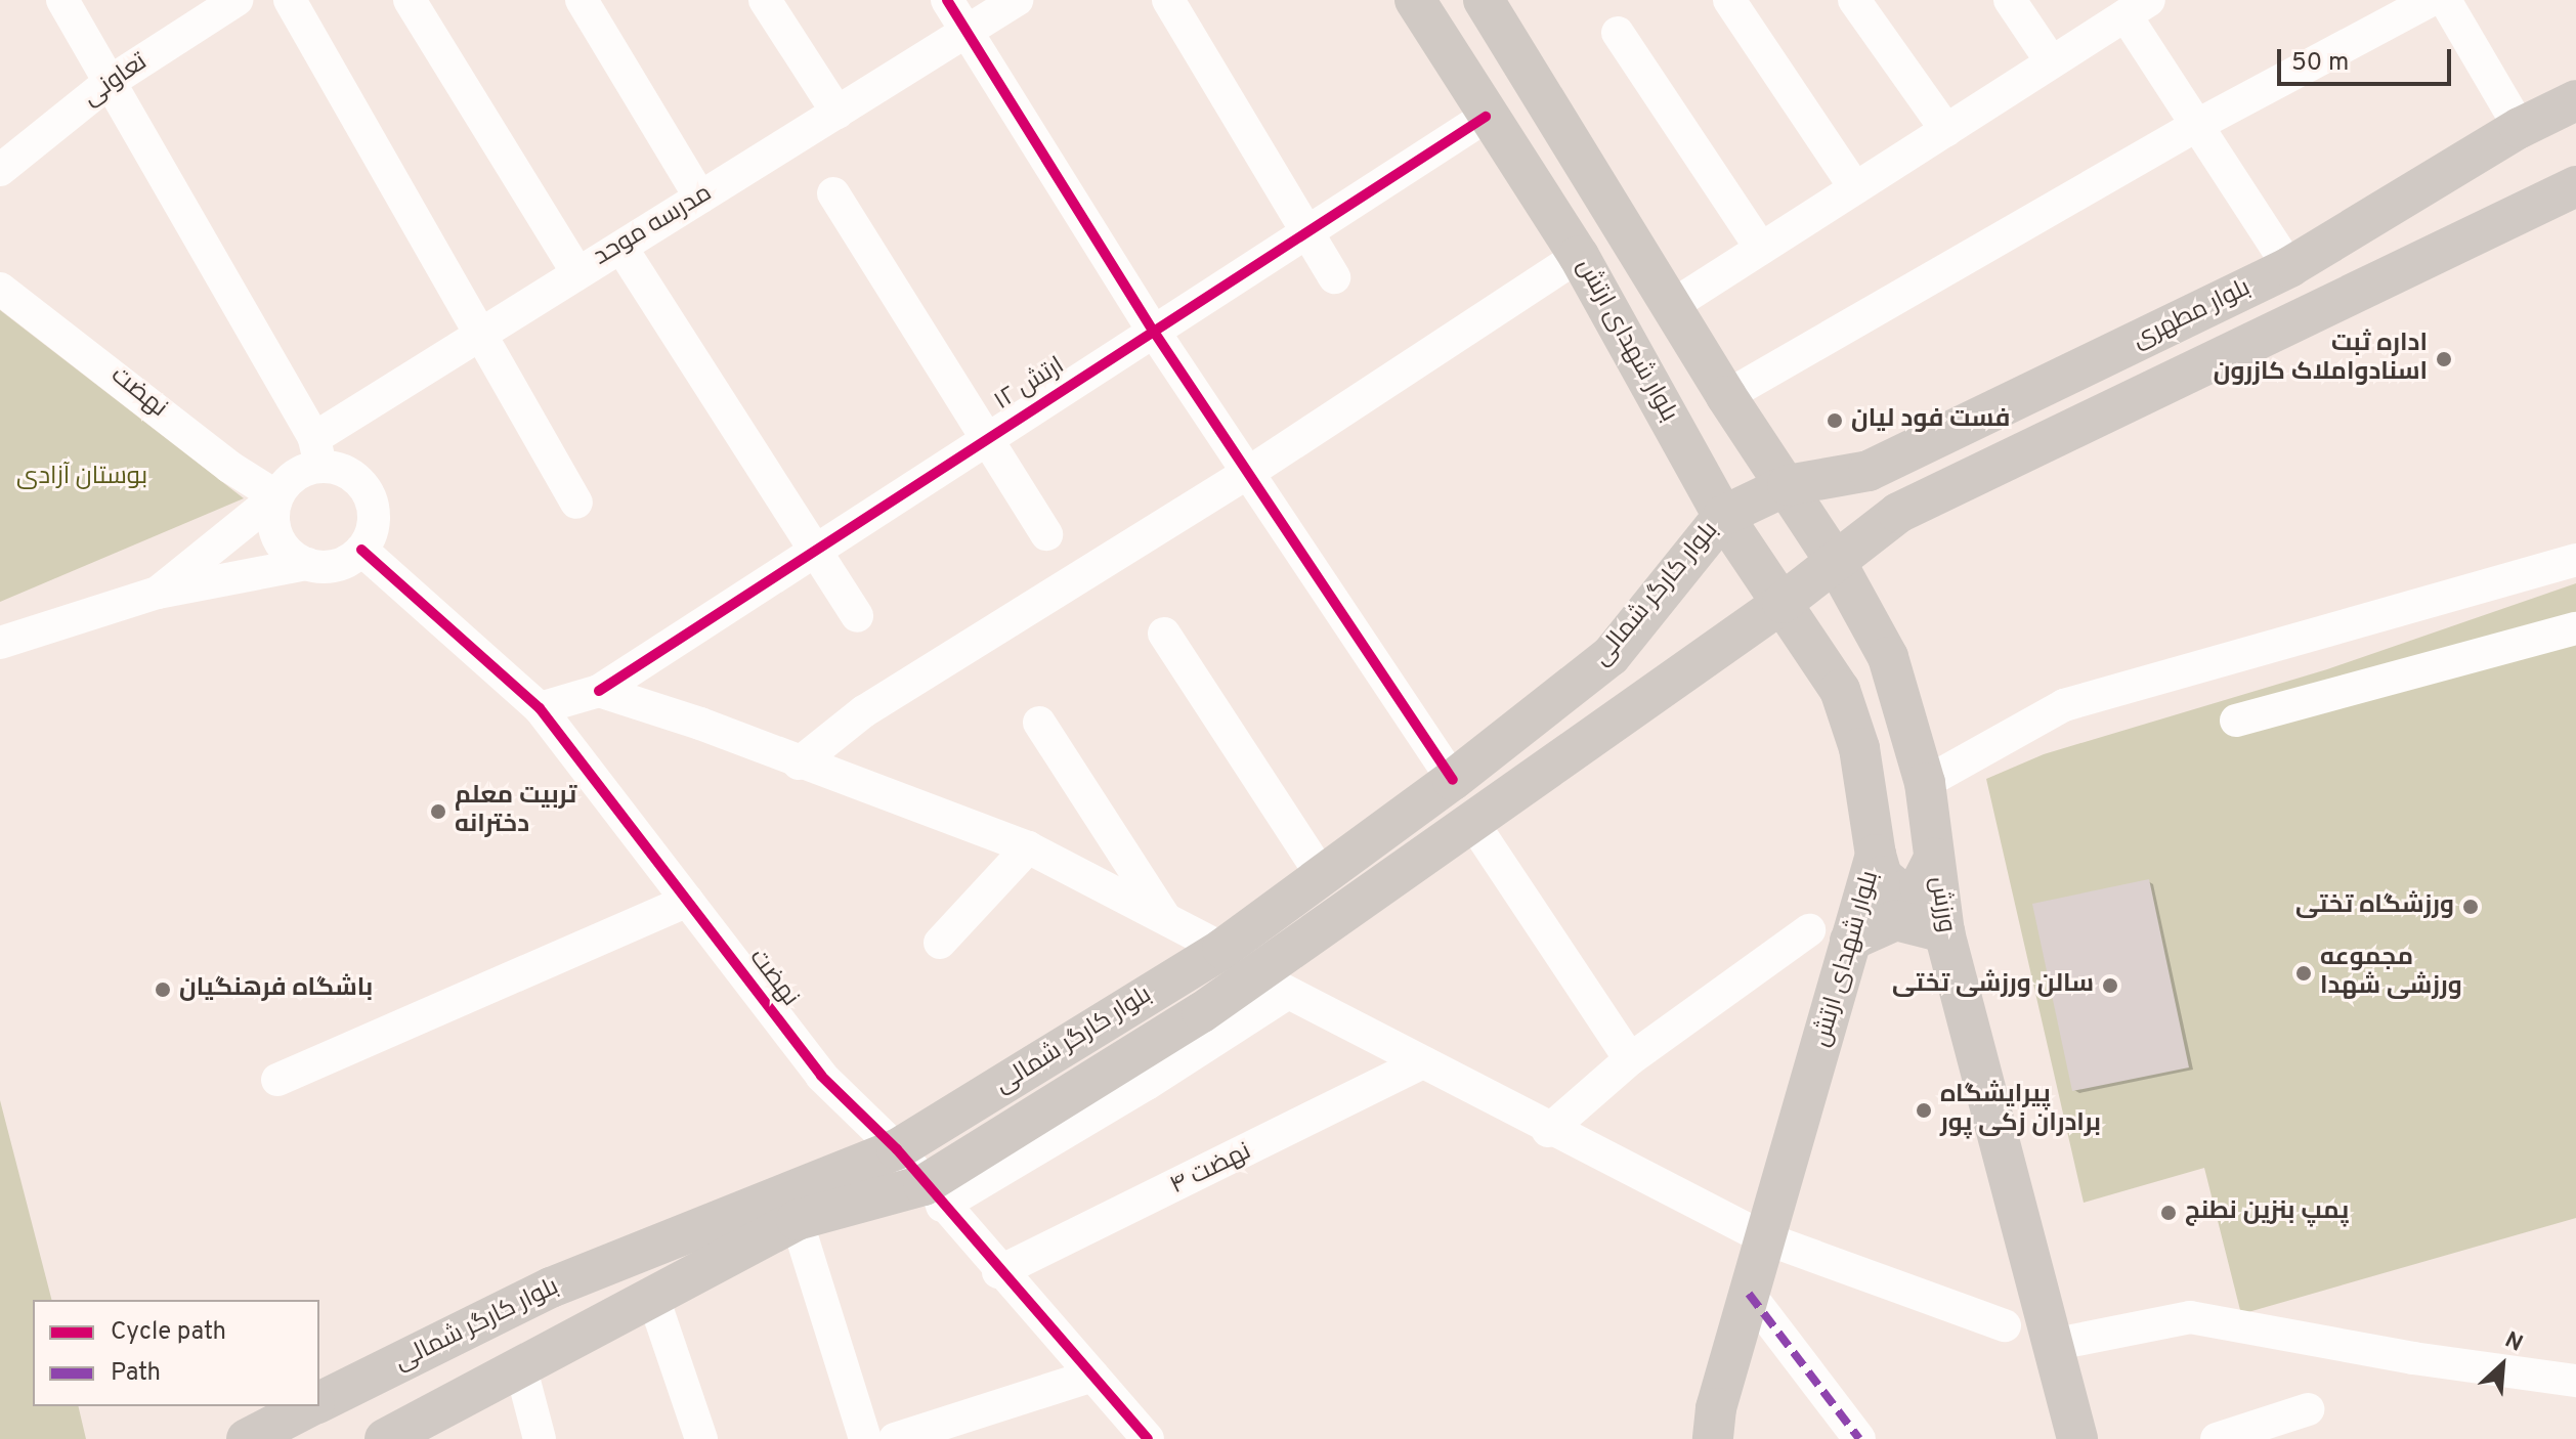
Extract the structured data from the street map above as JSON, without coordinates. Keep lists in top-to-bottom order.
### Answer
{
  "streets": {
    "main road": [
      "بلوار مطهری",
      "بلوار شهدای ارتش",
      "بلوار کارگر شمالی",
      "ورزش"
    ],
    "street": [
      "تعاونی",
      "مدرسه موحد",
      "ارتش ۱۲",
      "نهضت",
      "نهضت ۴"
    ]
  },
  "crossings": [
    ["مدرسه موحد", "نهضت"],
    ["بلوار مطهری", "بلوار شهدای ارتش"],
    ["بلوار مطهری", "بلوار کارگر شمالی"],
    ["بلوار مطهری", "ورزش"],
    ["بلوار شهدای ارتش", "ارتش ۱۲"],
    ["بلوار شهدای ارتش", "بلوار کارگر شمالی"],
    ["ارتش ۱۲", "نهضت"],
    ["نهضت", "بلوار کارگر شمالی"],
    ["نهضت", "نهضت ۴"]
  ],
  "parks": ["بوستان آزادی"],
  "places": [
    "اداره ثبت اسنادواملاک کازرون",
    "فست فود لیان",
    "تربیت معلم دخترانه",
    "ورزشگاه تختی",
    "مجموعه ورزشی شهدا",
    "سالن ورزشی تختی",
    "باشگاه فرهنگیان",
    "پیرایشگاه برادران زکی پور",
    "پمپ بنزین نطنج"
  ],
  "legend": ["Cycle path", "Path"],
  "scale_bar": "50 m",
  "north": "top right"
}
